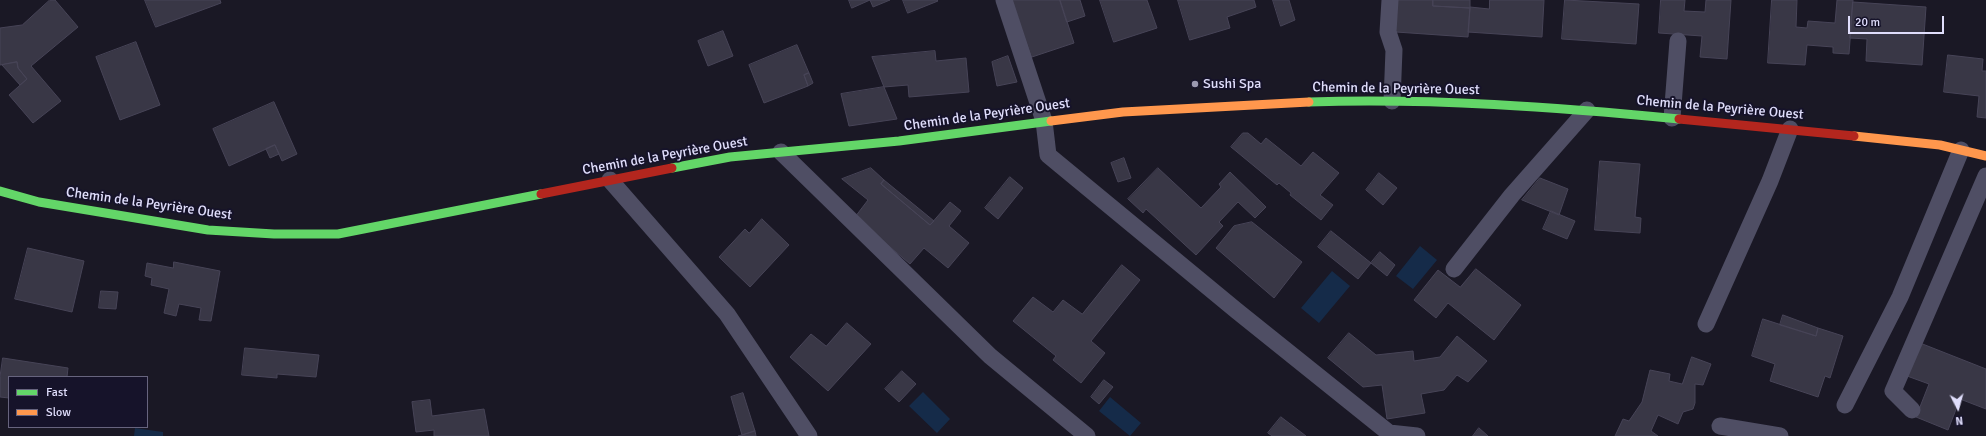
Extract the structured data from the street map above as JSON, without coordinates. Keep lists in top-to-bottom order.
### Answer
{
  "streets": {
    "street": ["Chemin de la Peyrière Ouest"]
  },
  "places": ["Sushi Spa"],
  "legend": ["Fast", "Slow"],
  "scale_bar": "20 m",
  "north": "bottom"
}
